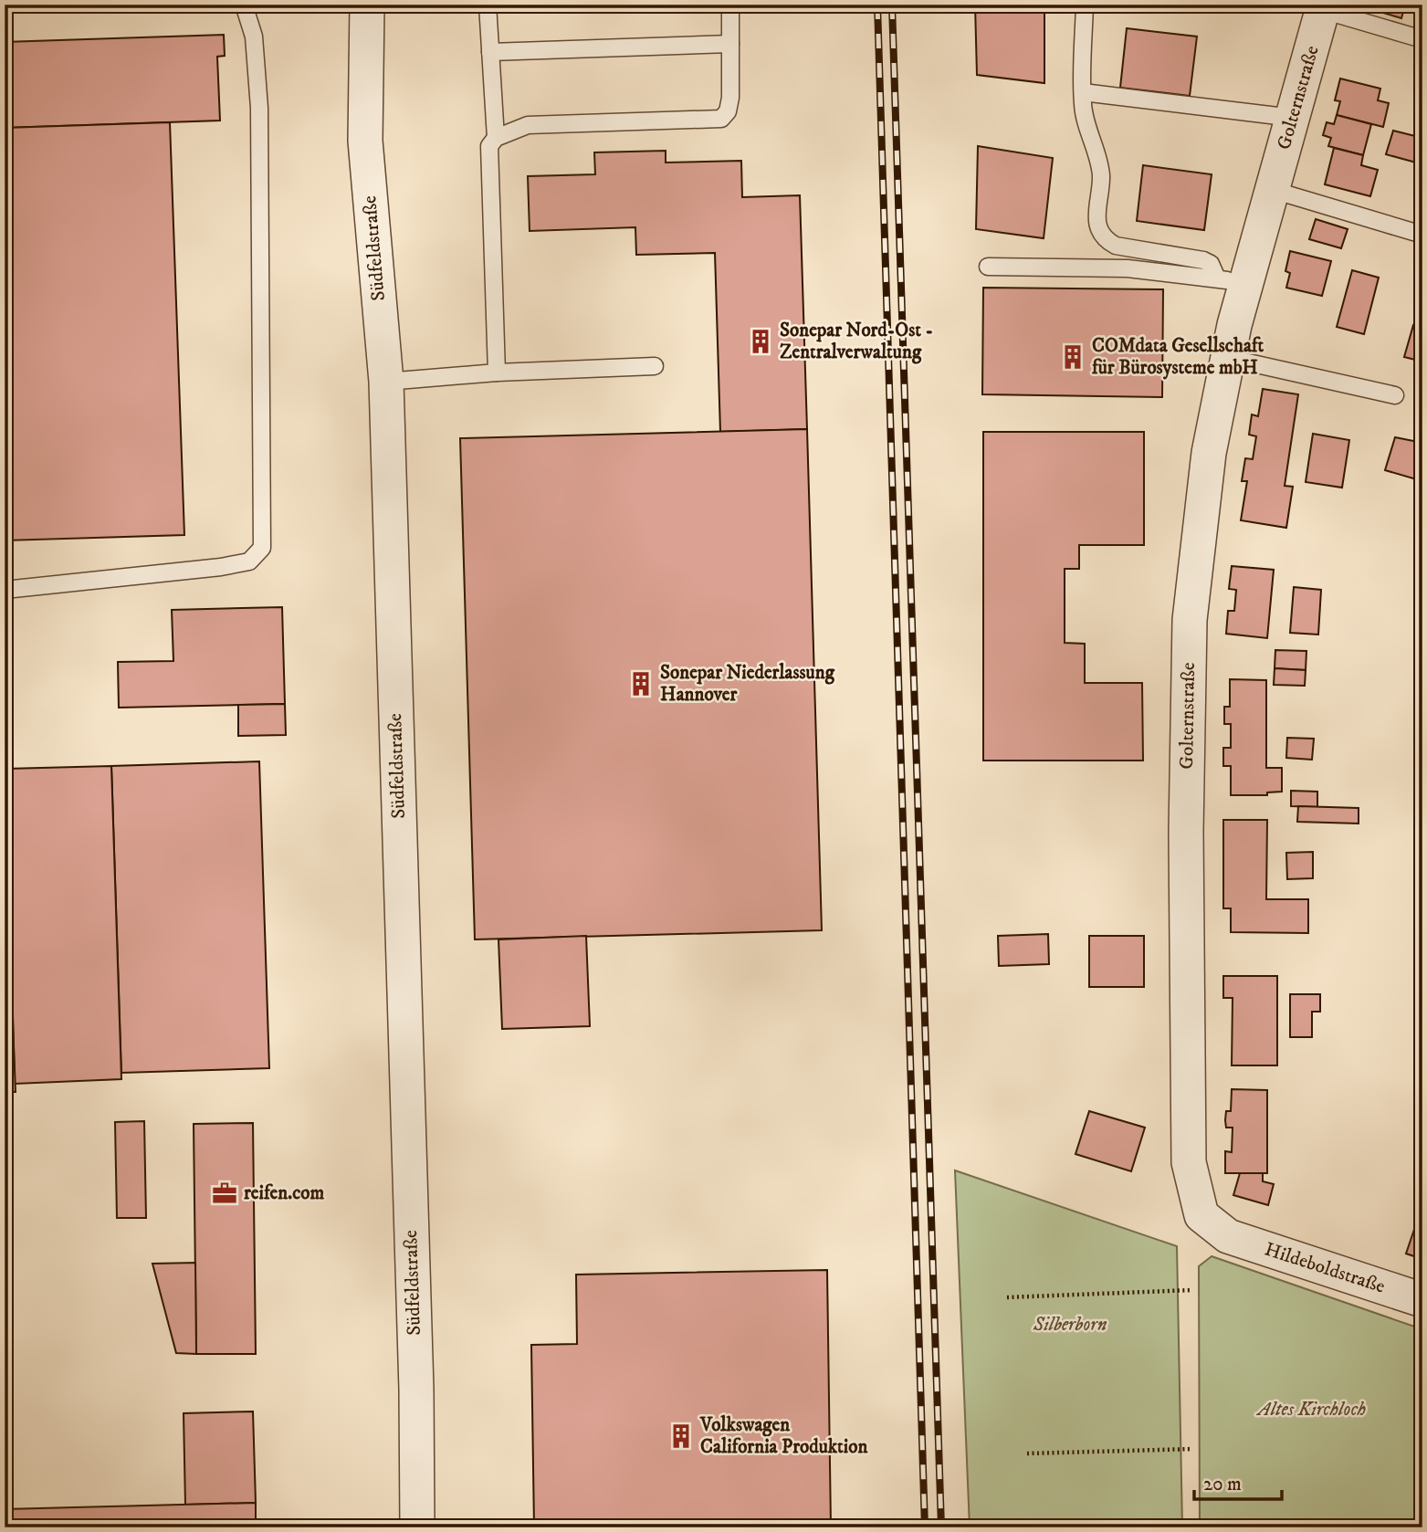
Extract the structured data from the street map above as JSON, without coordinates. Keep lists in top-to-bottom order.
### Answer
{
  "streets": {
    "street": ["Golternstraße", "Südfeldstraße", "Hildeboldstraße"]
  },
  "crossings": [
    ["Golternstraße", "Hildeboldstraße"]
  ],
  "parks": ["Silberborn", "Altes Kirchloch"],
  "places": {
    "building": [
      "Sonepar Nord-Ost - Zentralverwaltung",
      "COMdata Gesellschaft für Bürosysteme mbH",
      "Sonepar Niederlassung Hannover",
      "Volkswagen California Produktion"
    ],
    "office": ["reifen.com"]
  },
  "scale_bar": "20 m"
}
